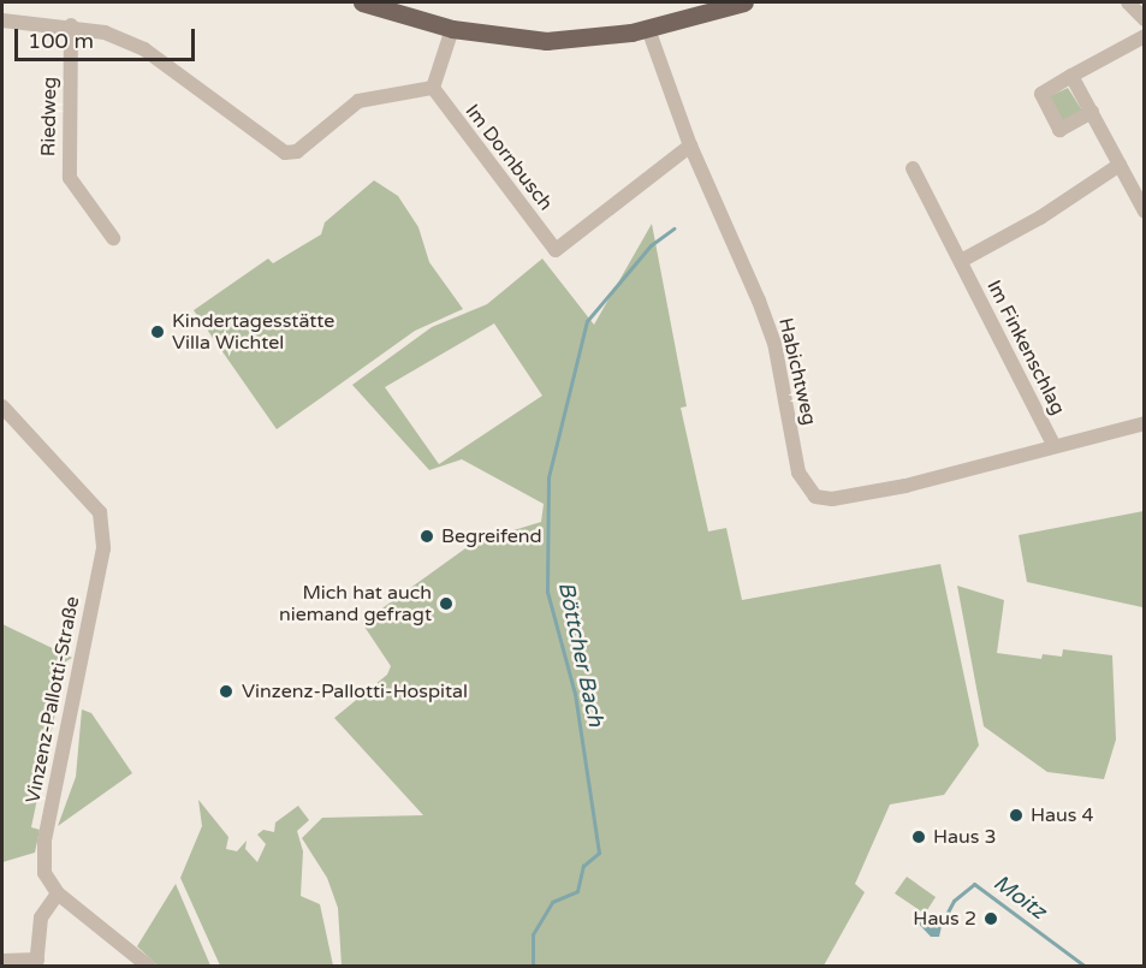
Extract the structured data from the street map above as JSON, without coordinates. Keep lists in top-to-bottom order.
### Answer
{
  "streets": {
    "street": [
      "Riedweg",
      "Im Dornbusch",
      "Im Finkenschlag",
      "Habichtweg",
      "Vinzenz-Pallotti-Straße"
    ]
  },
  "crossings": [
    ["Im Dornbusch", "Habichtweg"],
    ["Im Finkenschlag", "Habichtweg"]
  ],
  "water": ["Böttcher Bach", "Moitz"],
  "places": [
    "Kindertagesstätte Villa Wichtel",
    "Begreifend",
    "Mich hat auch niemand gefragt",
    "Vinzenz-Pallotti-Hospital",
    "Haus 4",
    "Haus 3",
    "Haus 2"
  ],
  "scale_bar": "100 m"
}
